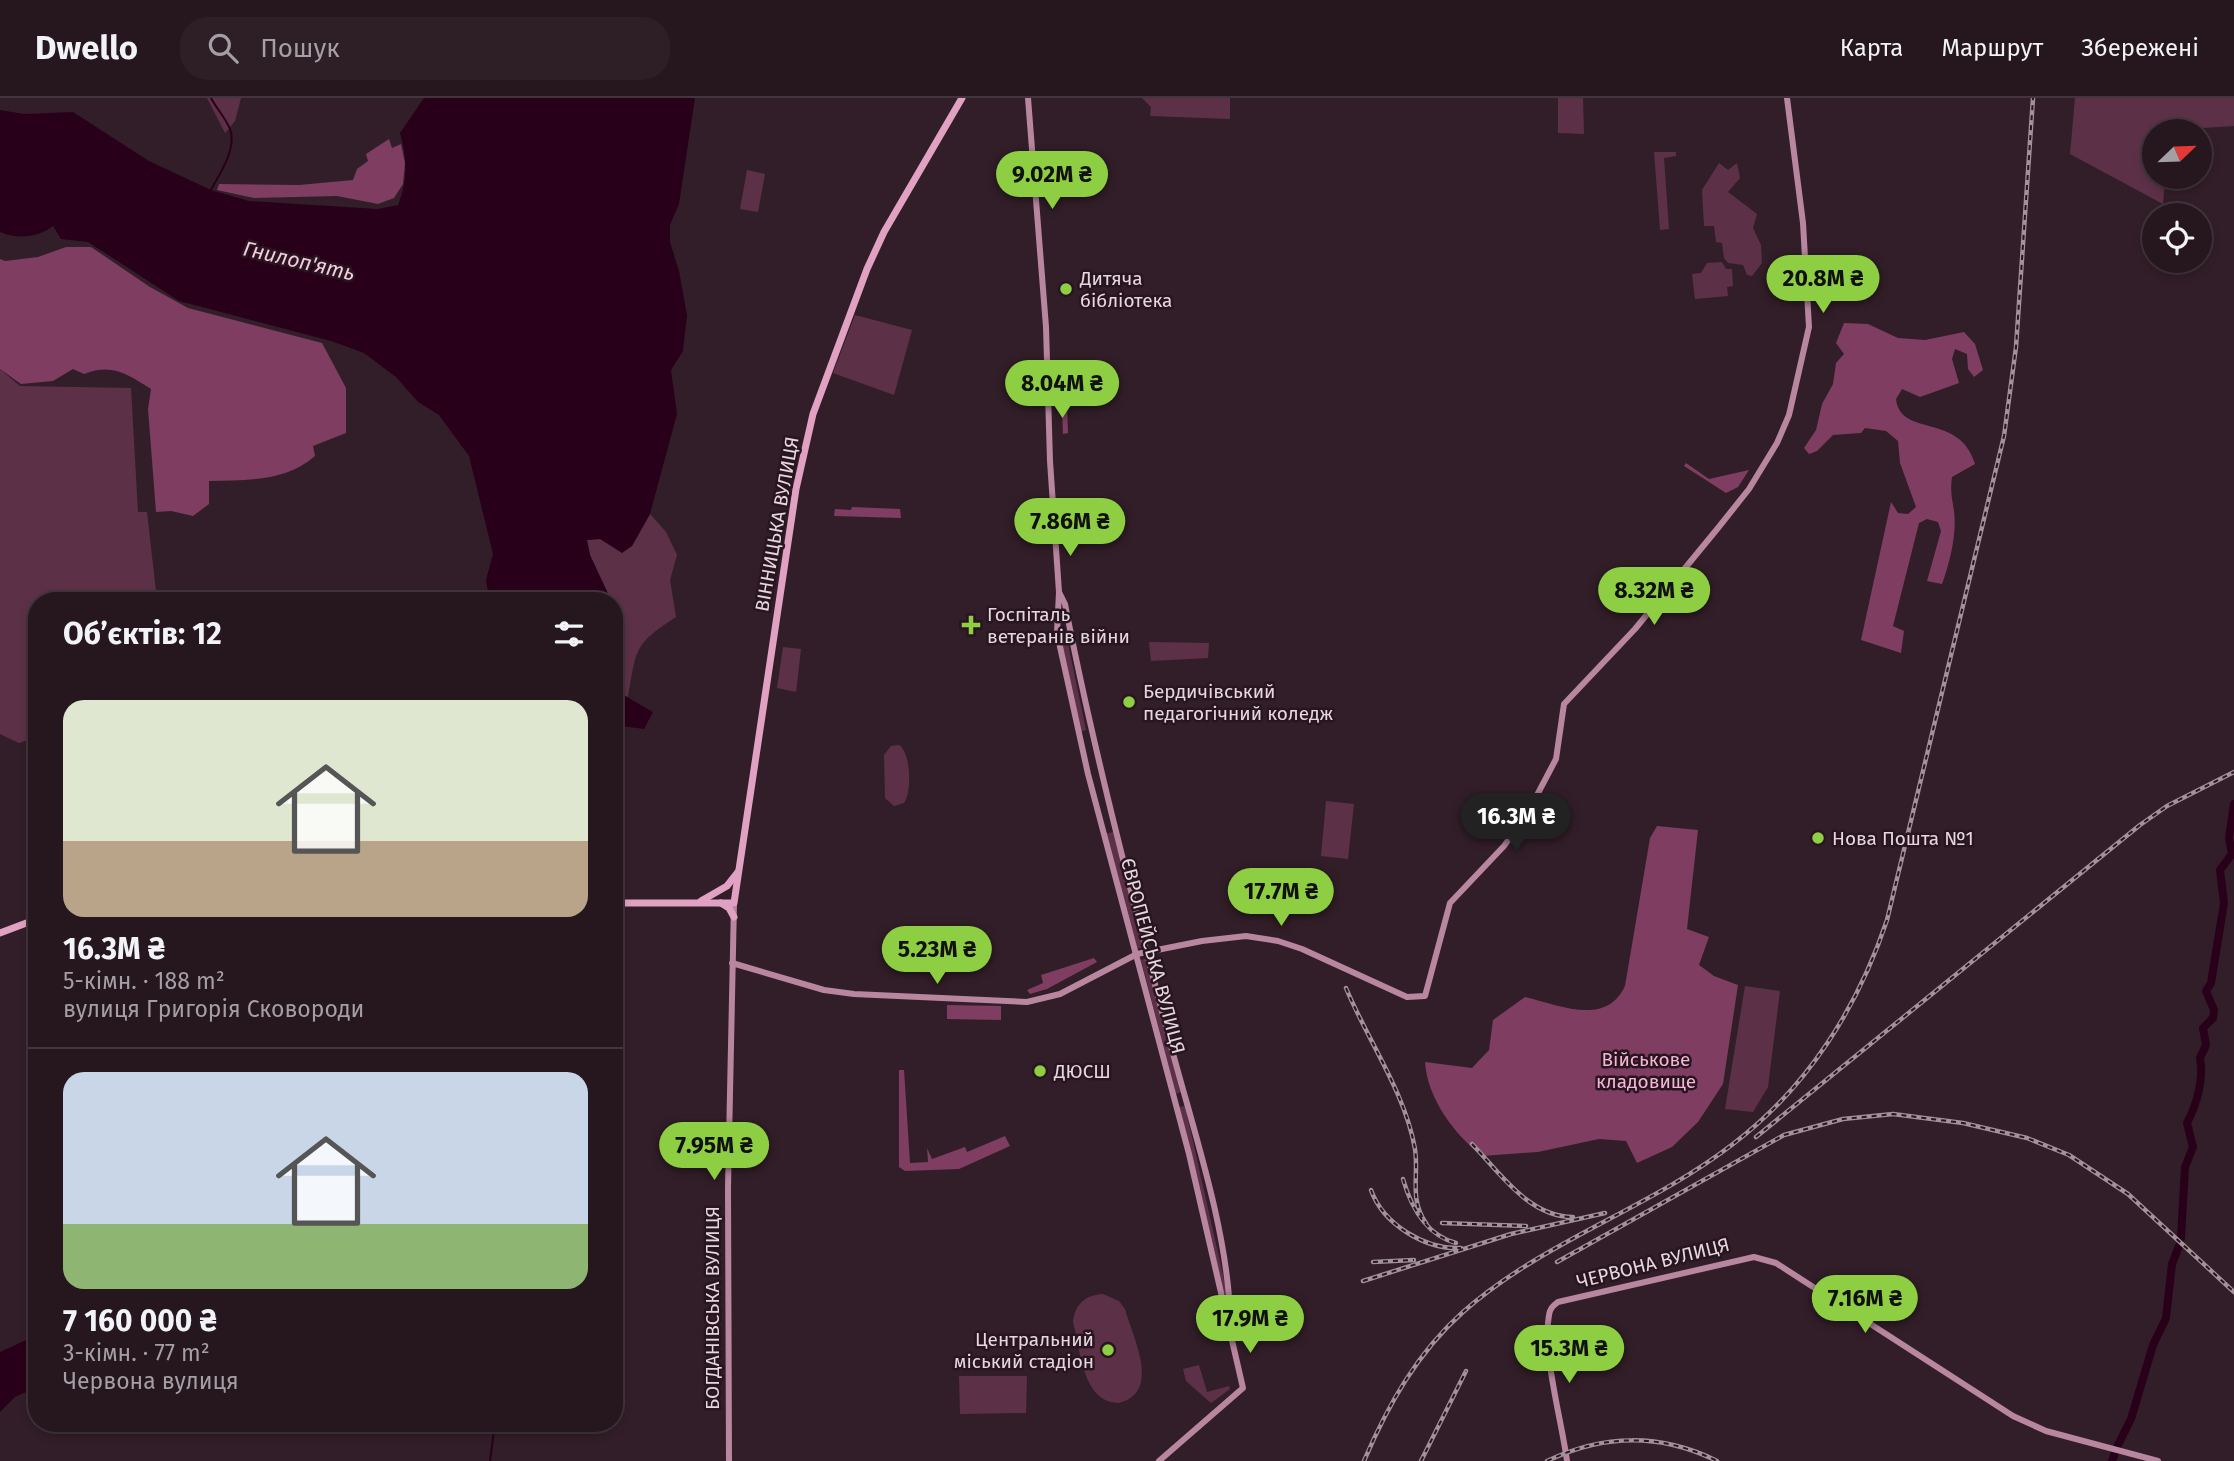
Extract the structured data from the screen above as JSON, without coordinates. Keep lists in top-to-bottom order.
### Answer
{
  "streets": {
    "main road": [
      "ВІННИЦЬКА ВУЛИЦЯ",
      "ЄВРОПЕЙСЬКА ВУЛИЦЯ",
      "ЧЕРВОНА ВУЛИЦЯ",
      "БОГДАНІВСЬКА ВУЛИЦЯ"
    ]
  },
  "crossings": [
    ["ВІННИЦЬКА ВУЛИЦЯ", "БОГДАНІВСЬКА ВУЛИЦЯ"]
  ],
  "water": ["Гнилоп'ять"],
  "parks": ["Військове кладовище"],
  "places": {
    "other": [
      "Дитяча бібліотека",
      "Бердичівський педагогічний коледж",
      "Нова Пошта №1",
      "ДЮСШ",
      "Центральний міський стадіон"
    ],
    "health": ["Госпіталь ветеранів війни"]
  },
  "north": "top right",
  "page": {
    "header": "Dwello",
    "search": "Пошук",
    "nav": ["Карта", "Маршрут", "Збережені"],
    "price": [
      "9.02M ₴",
      "20.8M ₴",
      "8.04M ₴",
      "7.86M ₴",
      "8.32M ₴",
      "16.3M ₴",
      "17.7M ₴",
      "5.23M ₴",
      "7.95M ₴",
      "7.16M ₴",
      "17.9M ₴",
      "15.3M ₴"
    ],
    "heading": "Об’єктів: 12",
    "list": [
      {
        "name": "16.3M ₴",
        "note": "5-кімн. · 188 m² · вулиця Григорія Сковороди"
      },
      {
        "name": "7 160 000 ₴",
        "note": "3-кімн. · 77 m² · Червона вулиця"
      }
    ]
  }
}
